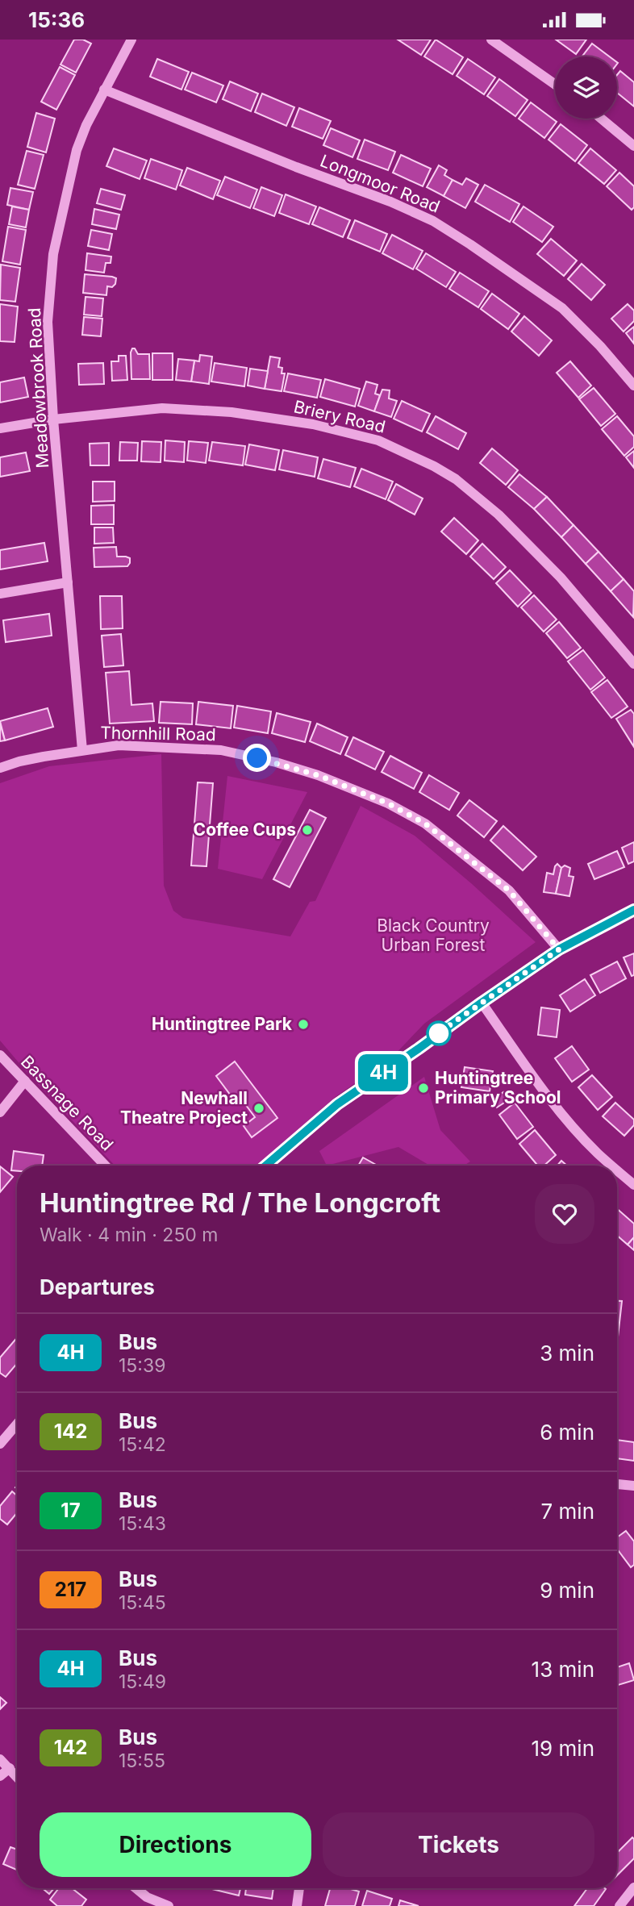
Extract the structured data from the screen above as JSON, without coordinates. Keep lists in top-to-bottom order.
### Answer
{
  "streets": {
    "street": [
      "Longmoor Road",
      "Meadowbrook Road",
      "Briery Road",
      "Thornhill Road",
      "Bassnage Road"
    ]
  },
  "crossings": [
    ["Longmoor Road", "Meadowbrook Road"],
    ["Meadowbrook Road", "Briery Road"],
    ["Meadowbrook Road", "Thornhill Road"]
  ],
  "parks": ["Black Country Urban Forest"],
  "places": [
    "Coffee Cups",
    "Huntingtree Park",
    "Huntingtree Primary School",
    "Newhall Theatre Project"
  ],
  "lines": ["bus line 4H"],
  "page": {
    "status": "15:36",
    "on_map": "4H",
    "heading": [
      ["Huntingtree Rd / The Longcroft", "Walk · 4 min · 250 m"],
      "Departures"
    ],
    "list": [
      {
        "mark": "4H",
        "name": "Bus",
        "note": "15:39",
        "value": "3 min"
      },
      {
        "mark": "142",
        "name": "Bus",
        "note": "15:42",
        "value": "6 min"
      },
      {
        "mark": "17",
        "name": "Bus",
        "note": "15:43",
        "value": "7 min"
      },
      {
        "mark": "217",
        "name": "Bus",
        "note": "15:45",
        "value": "9 min"
      },
      {
        "mark": "4H",
        "name": "Bus",
        "note": "15:49",
        "value": "13 min"
      },
      {
        "mark": "142",
        "name": "Bus",
        "note": "15:55",
        "value": "19 min"
      }
    ],
    "buttons": ["Directions", "Tickets"]
  }
}
